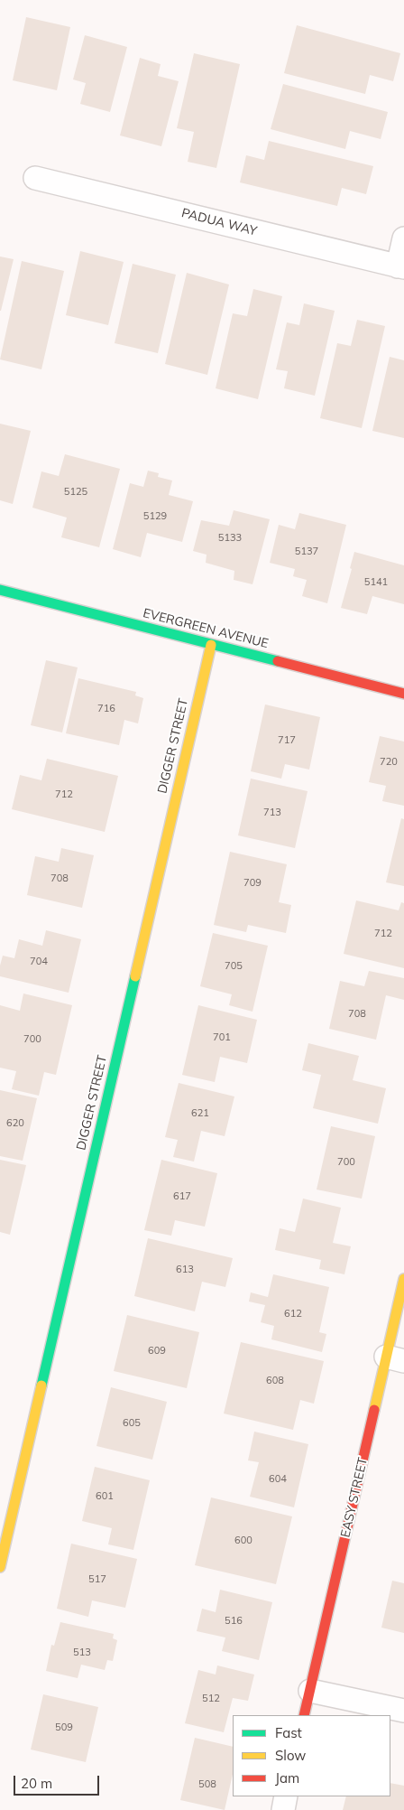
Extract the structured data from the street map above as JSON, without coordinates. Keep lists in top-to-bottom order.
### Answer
{
  "streets": {
    "street": [
      "PADUA WAY",
      "EVERGREEN AVENUE",
      "DIGGER STREET",
      "EASY STREET"
    ]
  },
  "crossings": [
    ["EVERGREEN AVENUE", "DIGGER STREET"]
  ],
  "house_numbers": [
    "5125",
    "5129",
    "5133",
    "5137",
    "5141",
    "716",
    "717",
    "720",
    "712",
    "713",
    "708",
    "709",
    "712",
    "704",
    "705",
    "708",
    "701",
    "700",
    "621",
    "620",
    "700",
    "617",
    "613",
    "612",
    "609",
    "608",
    "605",
    "604",
    "601",
    "600",
    "517",
    "516",
    "513",
    "512",
    "509",
    "508"
  ],
  "legend": ["Fast", "Slow", "Jam"],
  "scale_bar": "20 m"
}
